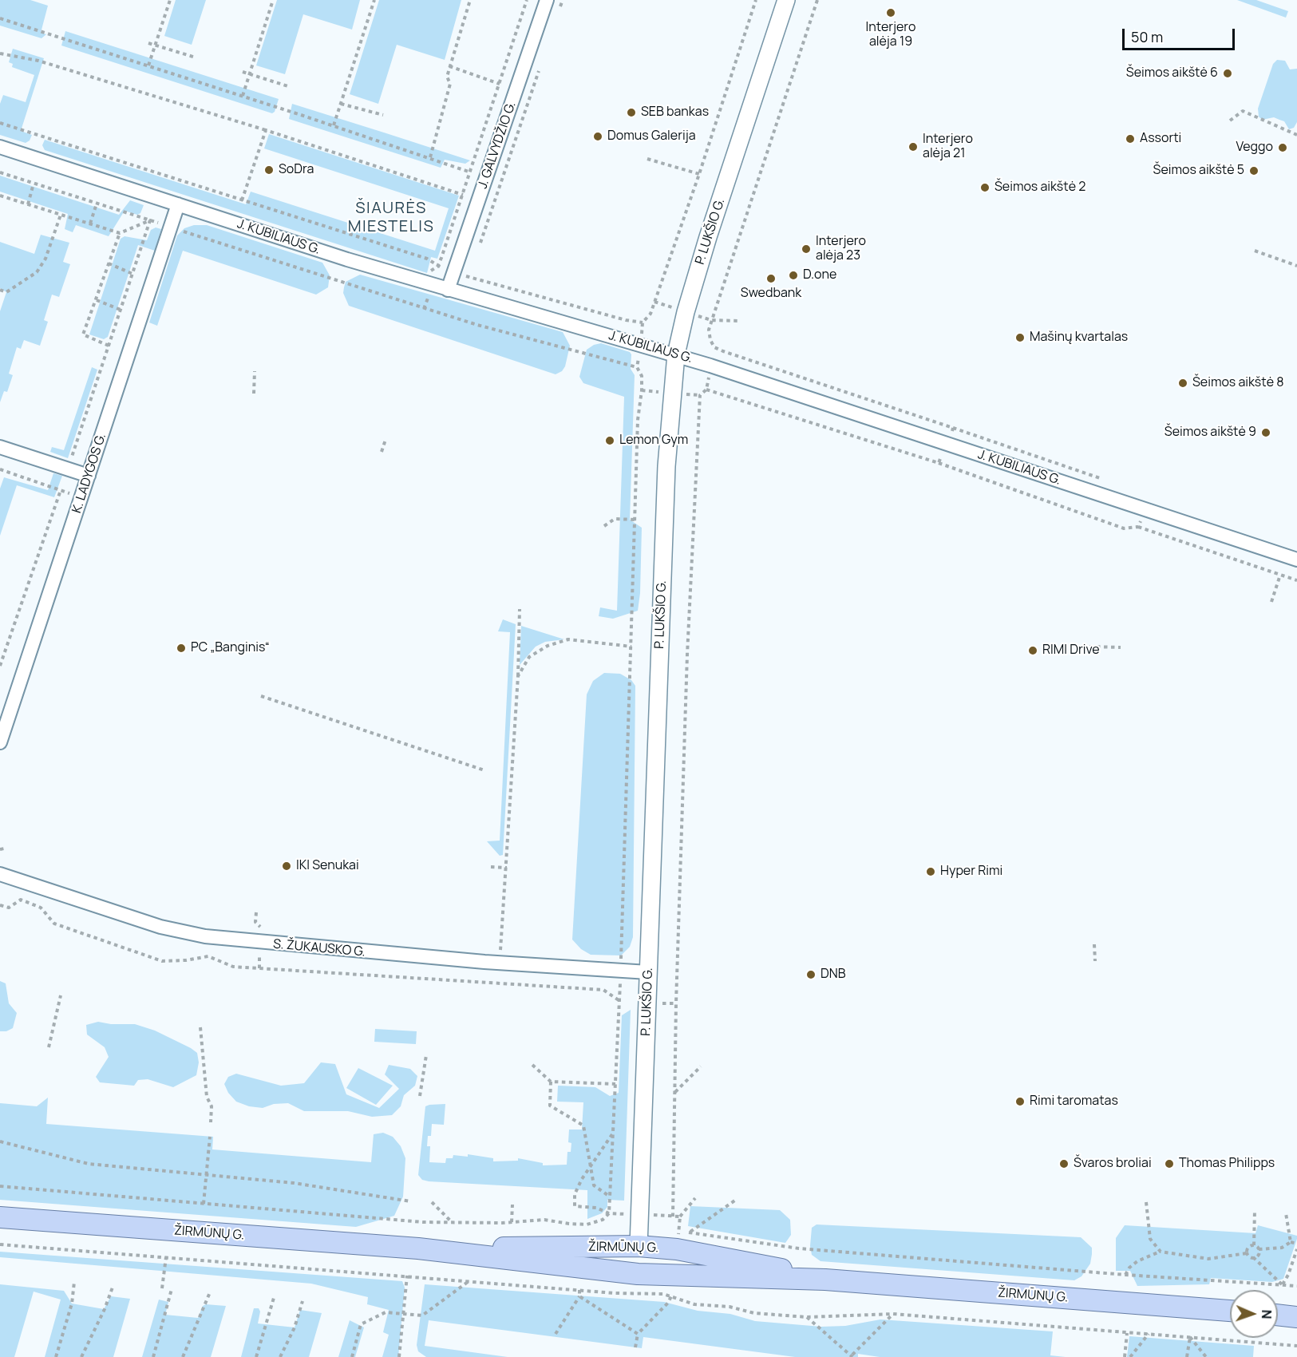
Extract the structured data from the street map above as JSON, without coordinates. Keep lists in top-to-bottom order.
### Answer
{
  "streets": {
    "main road": ["ŽIRMŪNŲ G."],
    "street": [
      "J. GALVYDŽIO G.",
      "P. LUKŠIO G.",
      "J. KUBILIAUS G.",
      "K. LADYGOS G.",
      "S. ŽUKAUSKO G."
    ]
  },
  "crossings": [
    ["J. GALVYDŽIO G.", "J. KUBILIAUS G."],
    ["P. LUKŠIO G.", "J. KUBILIAUS G."],
    ["P. LUKŠIO G.", "S. ŽUKAUSKO G."],
    ["P. LUKŠIO G.", "ŽIRMŪNŲ G."],
    ["J. KUBILIAUS G.", "K. LADYGOS G."]
  ],
  "districts": ["ŠIAURĖS MIESTELIS"],
  "places": [
    "Interjero alėja 19",
    "Šeimos aikštė 6",
    "SEB bankas",
    "Domus Galerija",
    "Assorti",
    "Interjero alėja 21",
    "Veggo",
    "SoDra",
    "Šeimos aikštė 5",
    "Šeimos aikštė 2",
    "Interjero alėja 23",
    "D.one",
    "Swedbank",
    "Mašinų kvartalas",
    "Šeimos aikštė 8",
    "Šeimos aikštė 9",
    "Lemon Gym",
    "PC „Banginis“",
    "RIMI Drive",
    "IKI Senukai",
    "Hyper Rimi",
    "DNB",
    "Rimi taromatas",
    "Švaros broliai",
    "Thomas Philipps"
  ],
  "scale_bar": "50 m",
  "north": "right"
}
